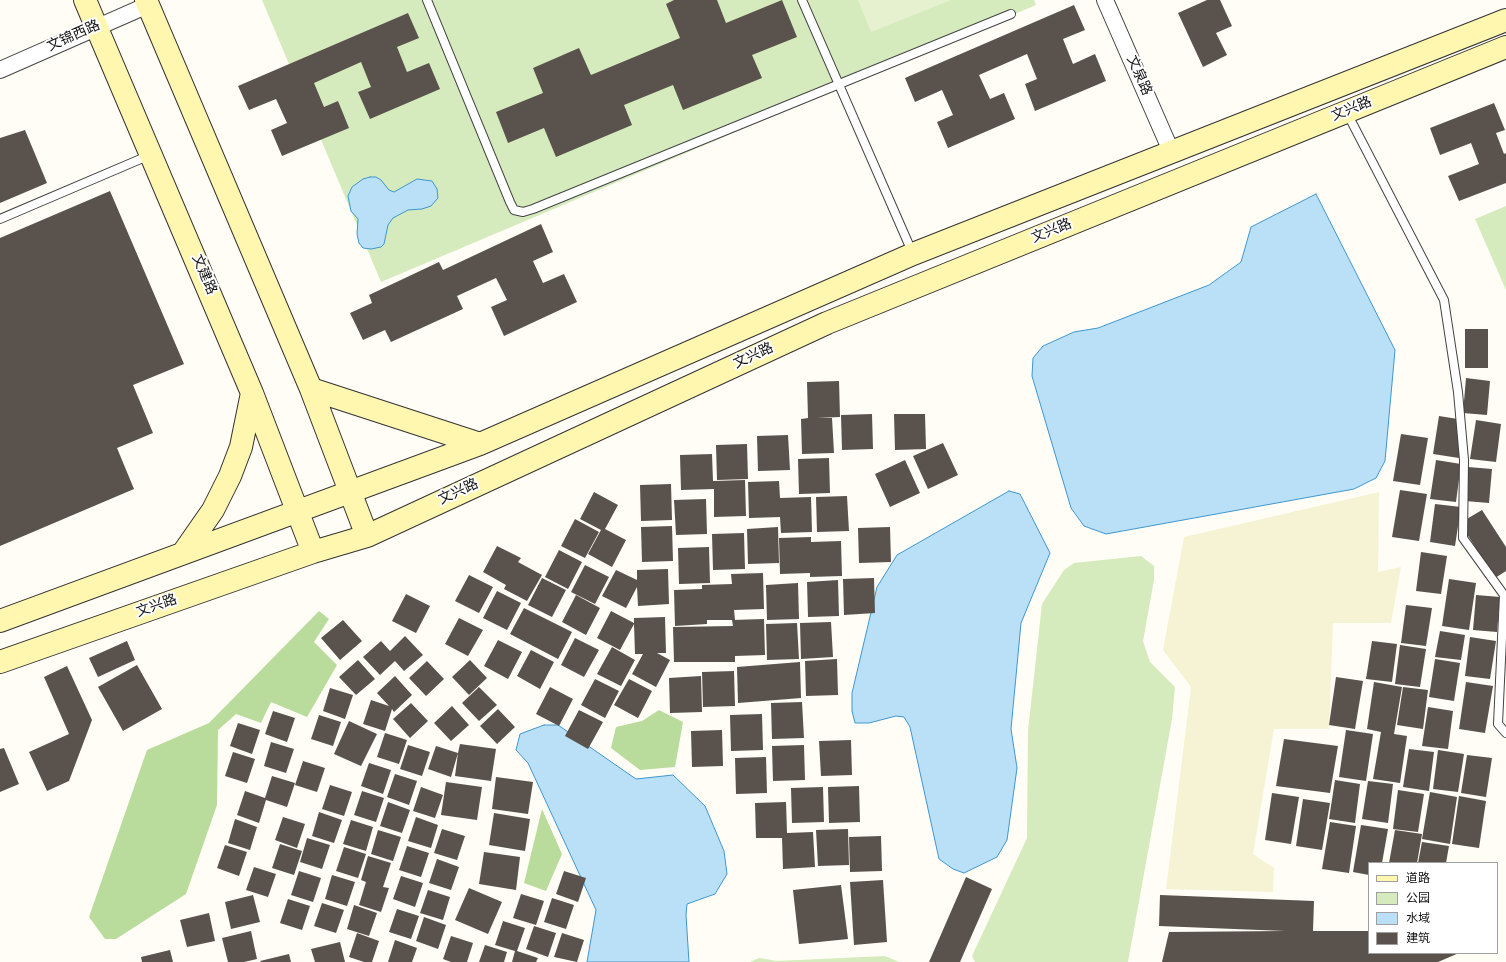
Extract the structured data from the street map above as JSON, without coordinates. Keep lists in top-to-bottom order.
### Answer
{
  "streets": {
    "street": [
      "文锦西路",
      "文泉路",
      "文兴路",
      "文建路"
    ]
  },
  "crossings": [
    ["文锦西路", "文建路"],
    ["文泉路", "文兴路"],
    ["文兴路", "文建路"]
  ],
  "legend": [
    "道路",
    "公园",
    "水域",
    "建筑"
  ]
}
